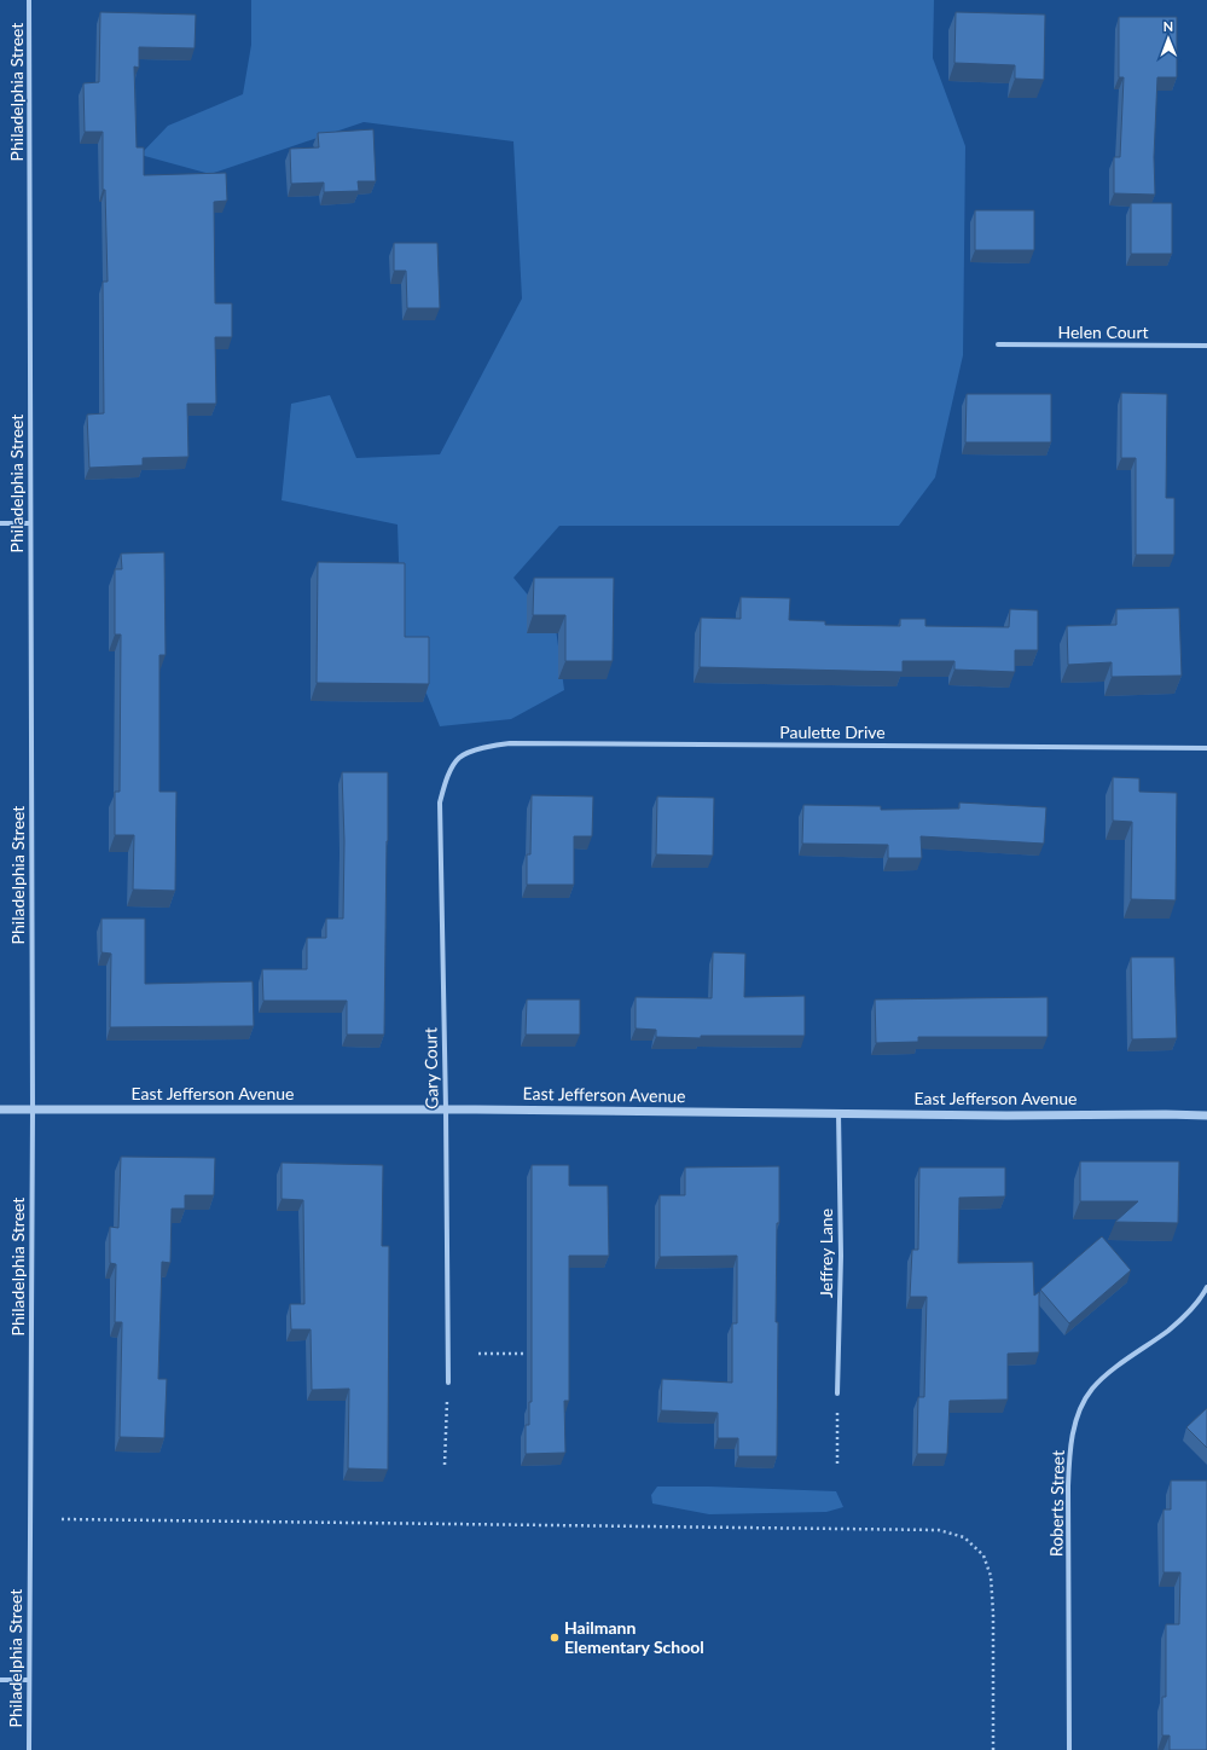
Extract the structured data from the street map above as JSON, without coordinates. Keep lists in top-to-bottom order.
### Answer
{
  "streets": {
    "street": [
      "Philadelphia Street",
      "Helen Court",
      "Paulette Drive",
      "Gary Court",
      "East Jefferson Avenue",
      "Jeffrey Lane",
      "Roberts Street"
    ]
  },
  "crossings": [
    ["Philadelphia Street", "East Jefferson Avenue"],
    ["Paulette Drive", "Gary Court"],
    ["Gary Court", "East Jefferson Avenue"],
    ["East Jefferson Avenue", "Jeffrey Lane"]
  ],
  "places": ["Hailmann Elementary School"],
  "north": "top"
}
